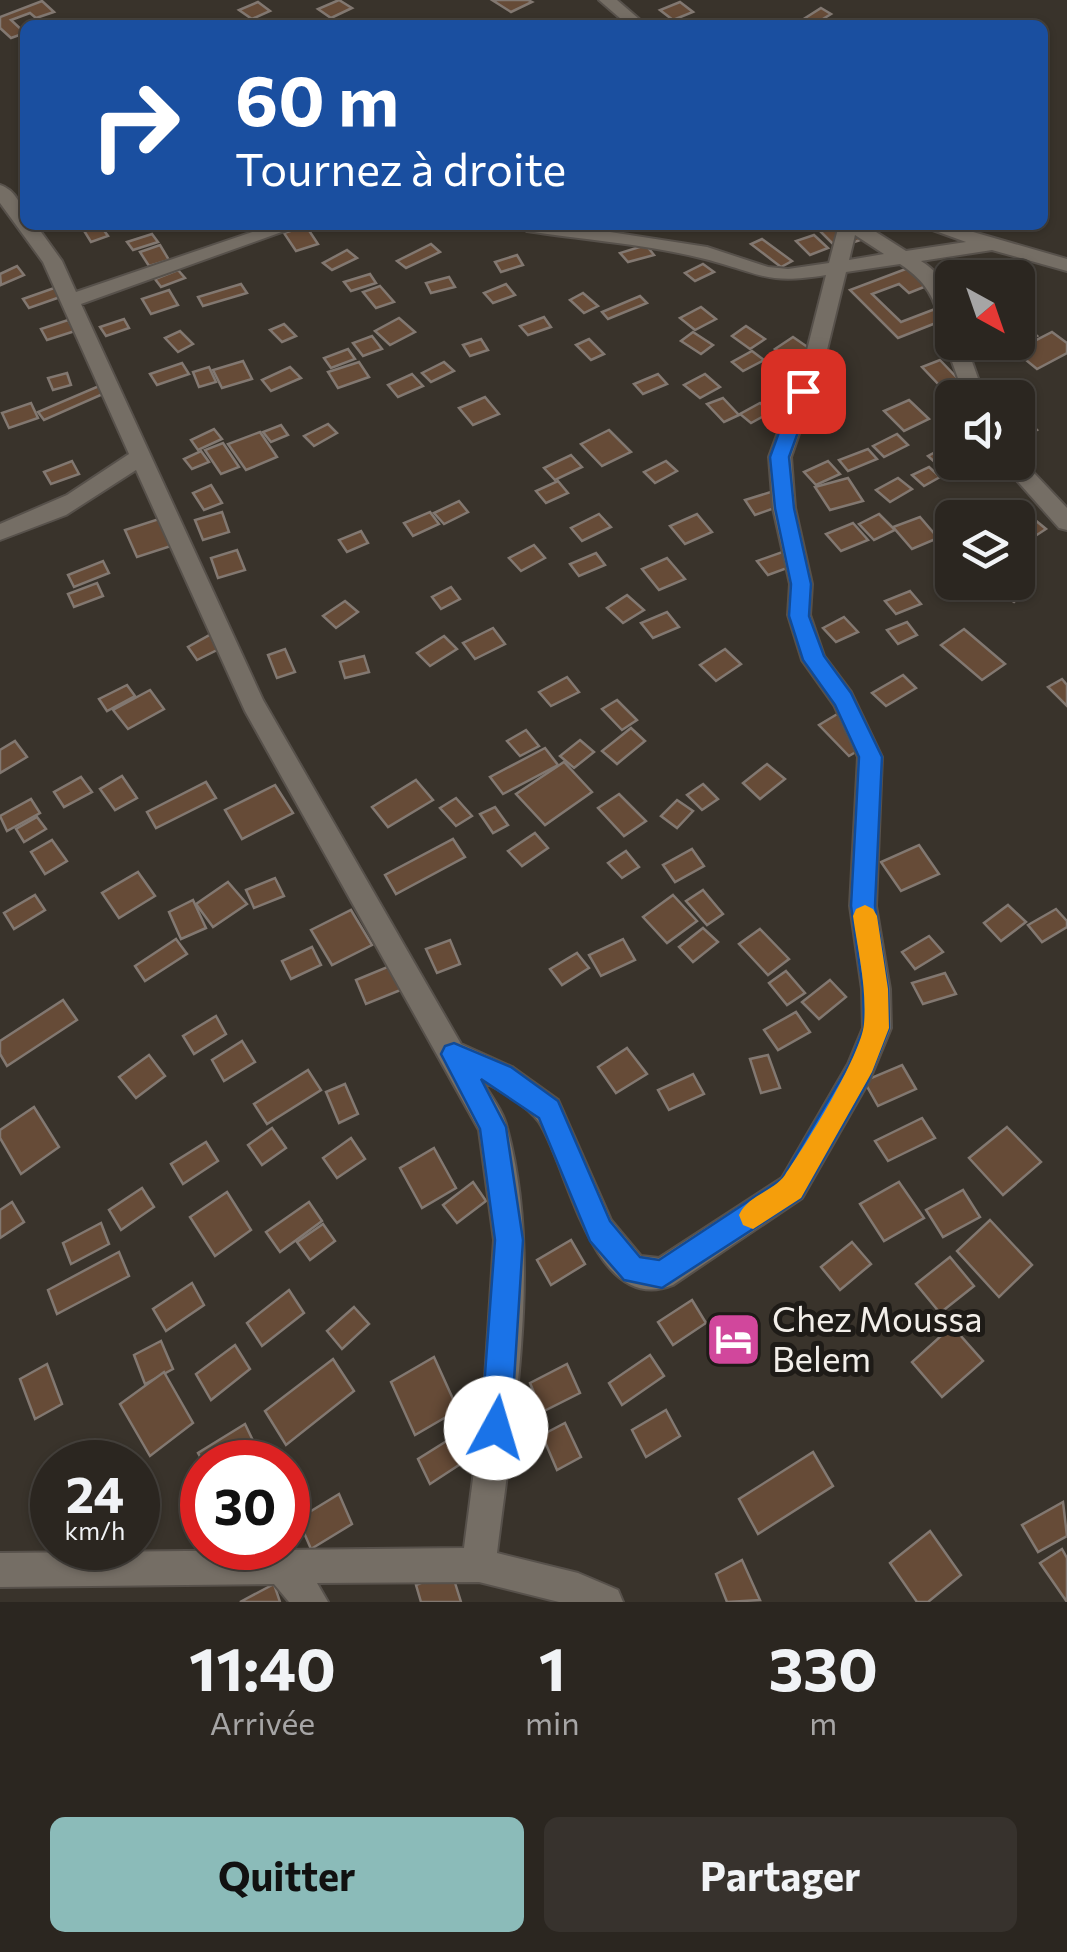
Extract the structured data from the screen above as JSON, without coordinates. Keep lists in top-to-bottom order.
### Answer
{
  "places": {
    "hotel": ["Chez Moussa Belem"]
  },
  "north": "bottom right",
  "page": {
    "turn": ["60 m", "Tournez à droite"],
    "speed": "24 km/h",
    "limit": "30",
    "eta": [
      "11:40",
      "Arrivée",
      "1",
      "min",
      "330",
      "m"
    ],
    "buttons": ["Quitter", "Partager"]
  }
}
